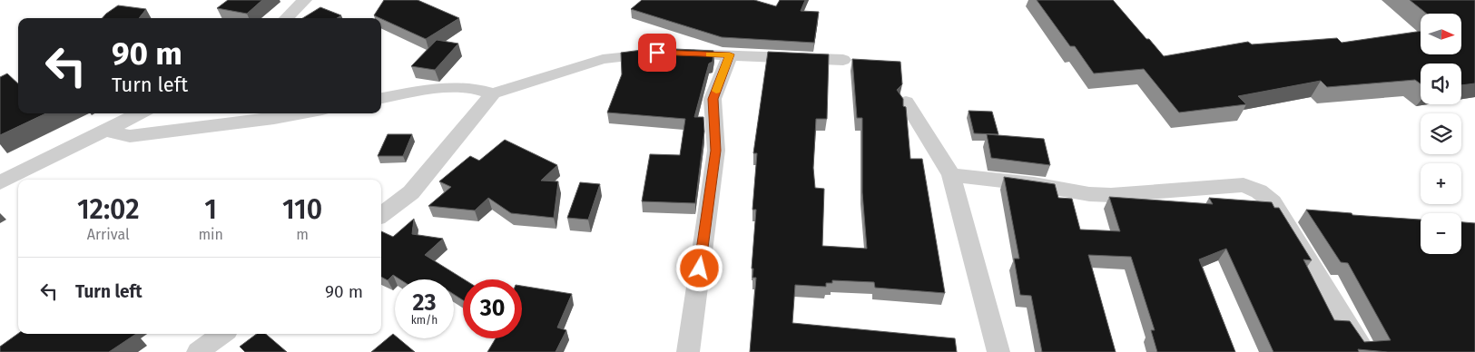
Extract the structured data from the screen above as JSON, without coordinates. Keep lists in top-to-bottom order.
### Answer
{
  "north": "right",
  "page": {
    "map_buttons": ["+", "−"],
    "turn": ["90 m", "Turn left"],
    "eta": [
      "12:02",
      "Arrival",
      "1",
      "min",
      "110",
      "m"
    ],
    "list": [
      {
        "name": "Turn left",
        "value": "90 m"
      }
    ],
    "speed": "23 km/h",
    "limit": "30"
  }
}
